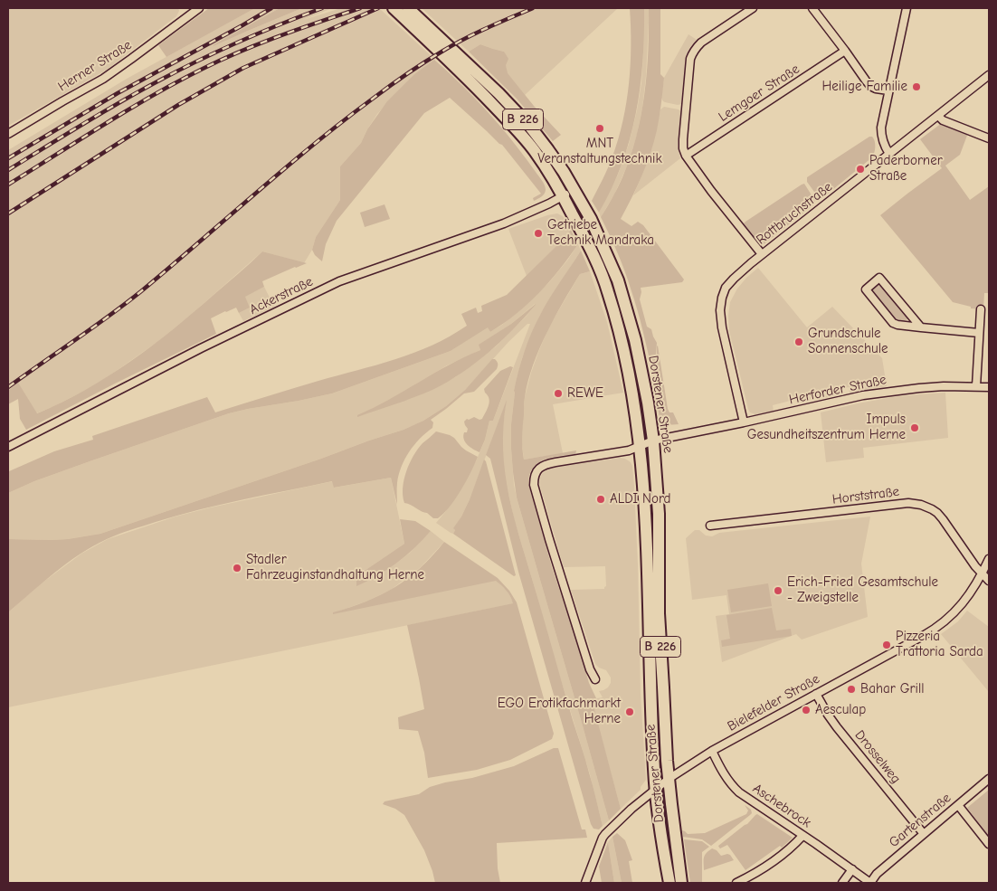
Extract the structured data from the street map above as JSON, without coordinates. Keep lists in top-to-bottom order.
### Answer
{
  "streets": {
    "main road": ["B 226", "Dorstener Straße"],
    "street": [
      "Herner Straße",
      "Lemgoer Straße",
      "Rottbruchstraße",
      "Ackerstraße",
      "Herforder Straße",
      "Horststraße",
      "Bielefelder Straße",
      "Drosselweg",
      "Aschebrock",
      "Gartenstraße"
    ]
  },
  "crossings": [
    ["Rottbruchstraße", "Herforder Straße"],
    ["Ackerstraße", "Dorstener Straße"],
    ["Herforder Straße", "Dorstener Straße"],
    ["Dorstener Straße", "Bielefelder Straße"],
    ["Horststraße", "Bielefelder Straße"],
    ["Bielefelder Straße", "Drosselweg"],
    ["Bielefelder Straße", "Aschebrock"],
    ["Drosselweg", "Gartenstraße"],
    ["Aschebrock", "Gartenstraße"]
  ],
  "places": [
    "Heilige Familie",
    "MNT Veranstaltungstechnik",
    "Paderborner Straße",
    "Getriebe Technik Mandraka",
    "Grundschule Sonnenschule",
    "REWE",
    "Impuls Gesundheitszentrum Herne",
    "ALDI Nord",
    "Stadler Fahrzeuginstandhaltung Herne",
    "Erich-Fried Gesamtschule - Zweigstelle",
    "Pizzeria Trattoria Sarda",
    "Bahar Grill",
    "Aesculap",
    "EGO Erotikfachmarkt Herne"
  ]
}
